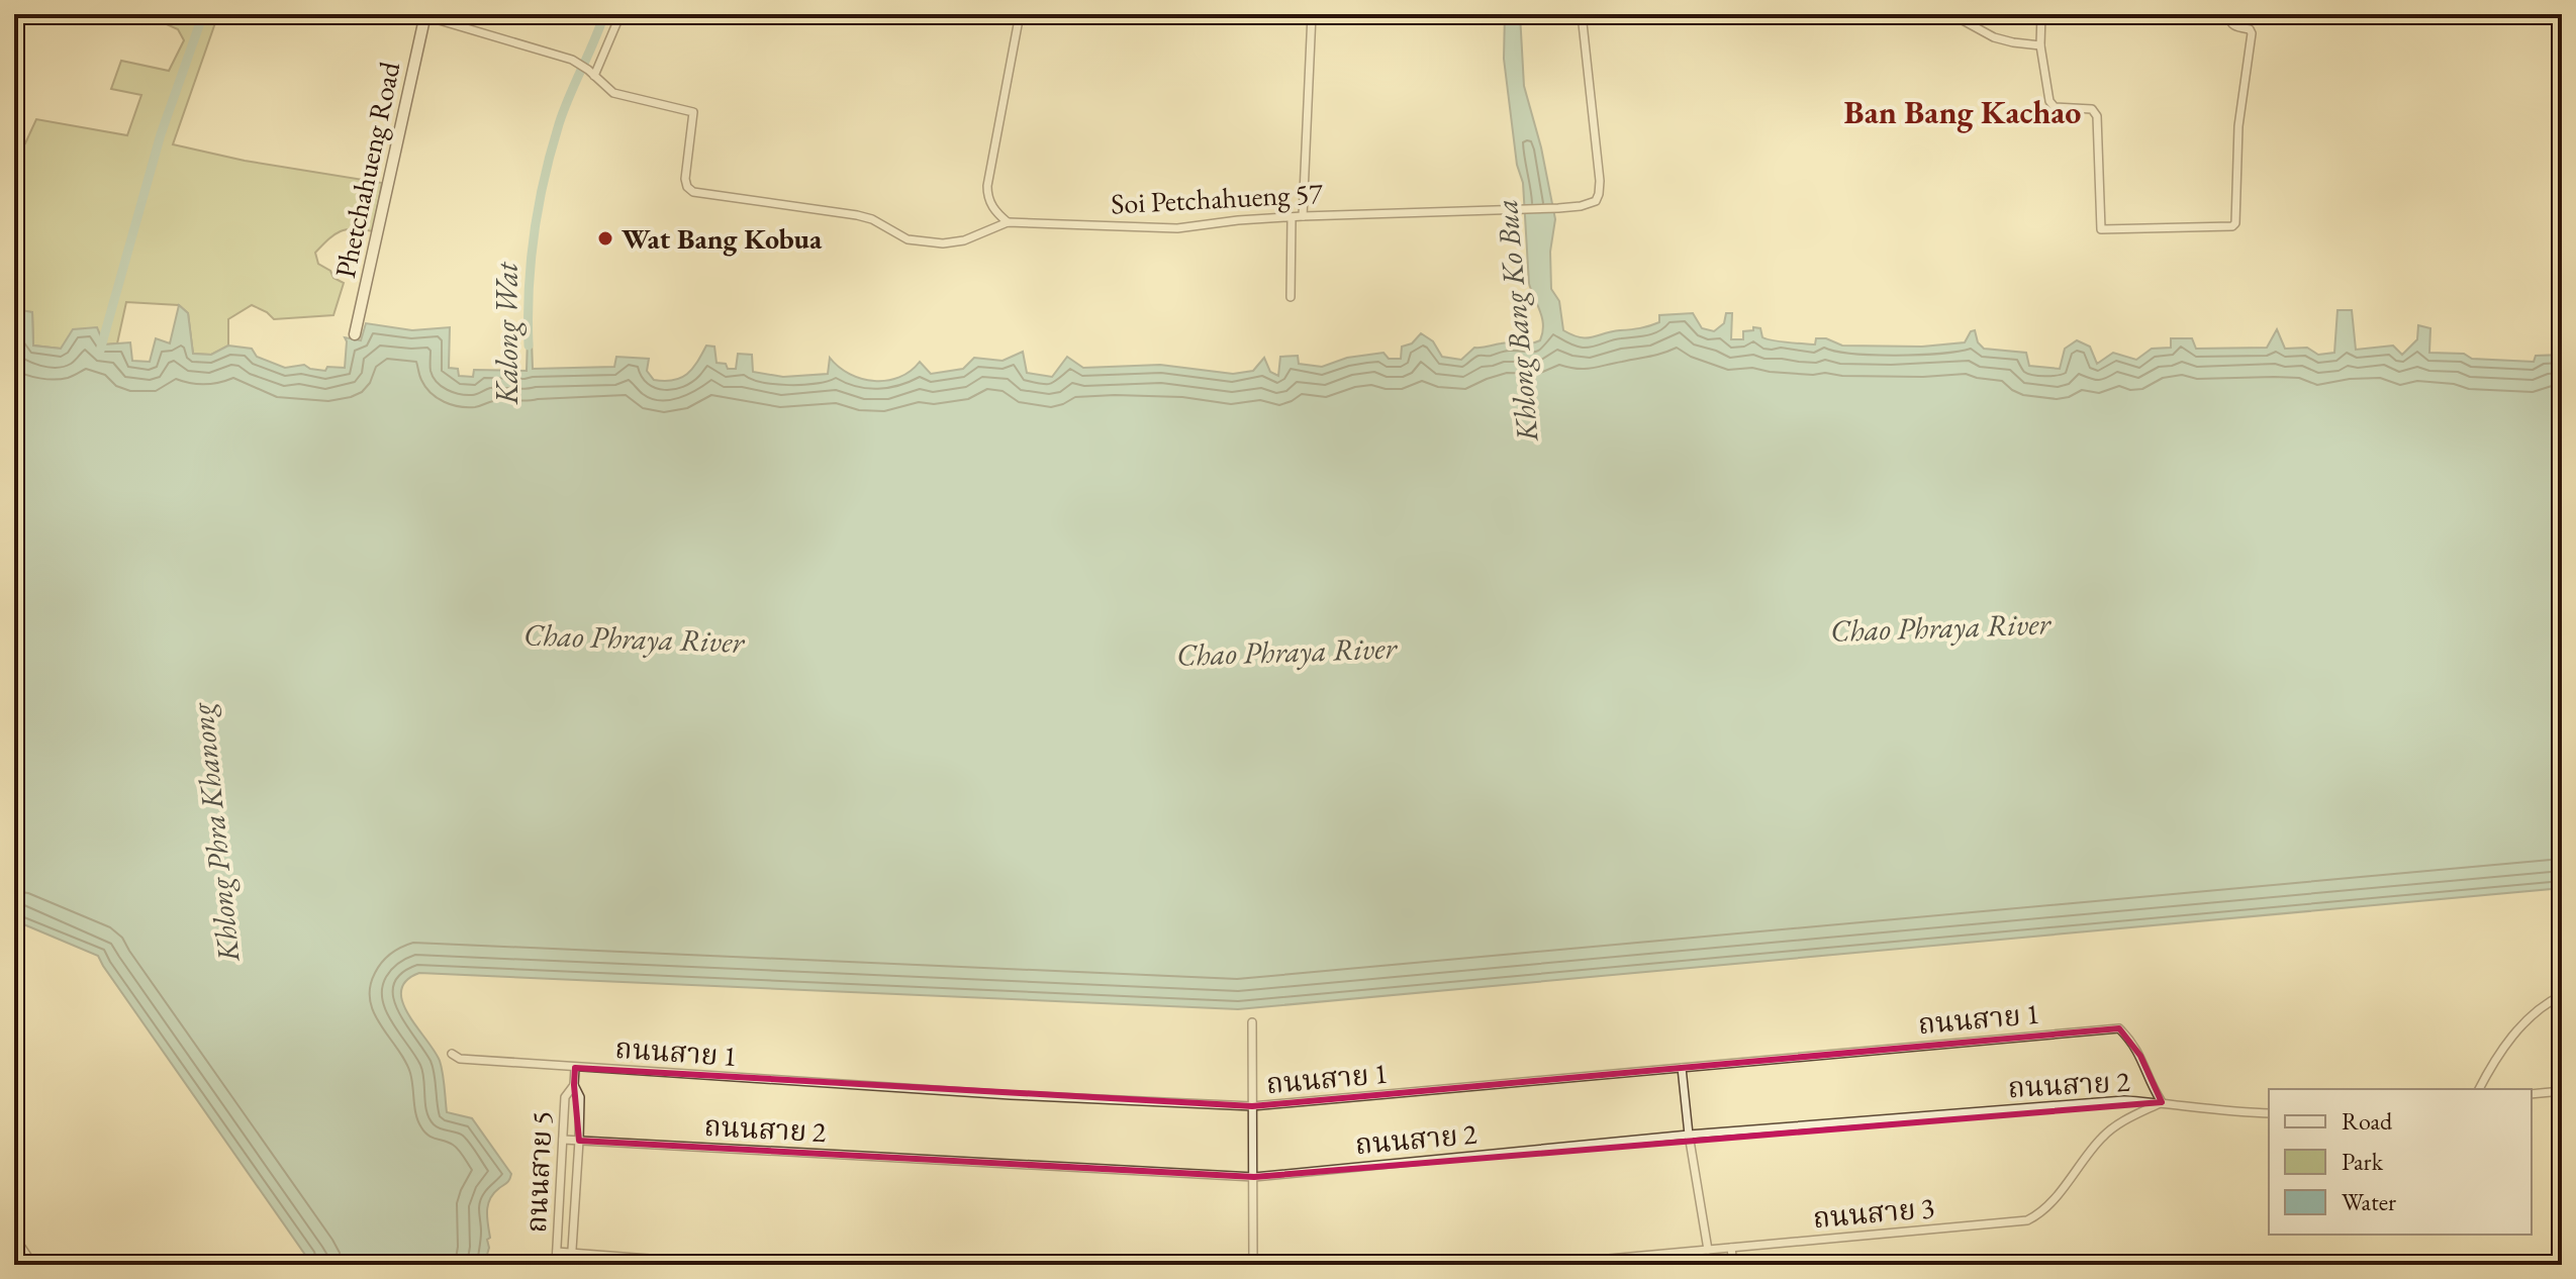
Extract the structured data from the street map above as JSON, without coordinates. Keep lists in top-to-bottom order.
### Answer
{
  "streets": {
    "main road": ["Phetchahueng Road"],
    "street": [
      "Soi Petchahueng 57",
      "ถนนสาย 1",
      "ถนนสาย 2",
      "ถนนสาย 5",
      "ถนนสาย 3"
    ]
  },
  "crossings": [
    ["Phetchahueng Road", "Soi Petchahueng 57"],
    ["ถนนสาย 1", "ถนนสาย 2"],
    ["ถนนสาย 1", "ถนนสาย 5"],
    ["ถนนสาย 1", "ถนนสาย 3"],
    ["ถนนสาย 2", "ถนนสาย 5"],
    ["ถนนสาย 2", "ถนนสาย 3"]
  ],
  "districts": ["Ban Bang Kachao"],
  "water": [
    "Khlong Bang Ko Bua",
    "Kalong Wat",
    "Chao Phraya River",
    "Khlong Phra Khanong"
  ],
  "places": ["Wat Bang Kobua"],
  "legend": ["Road", "Park", "Water"]
}
